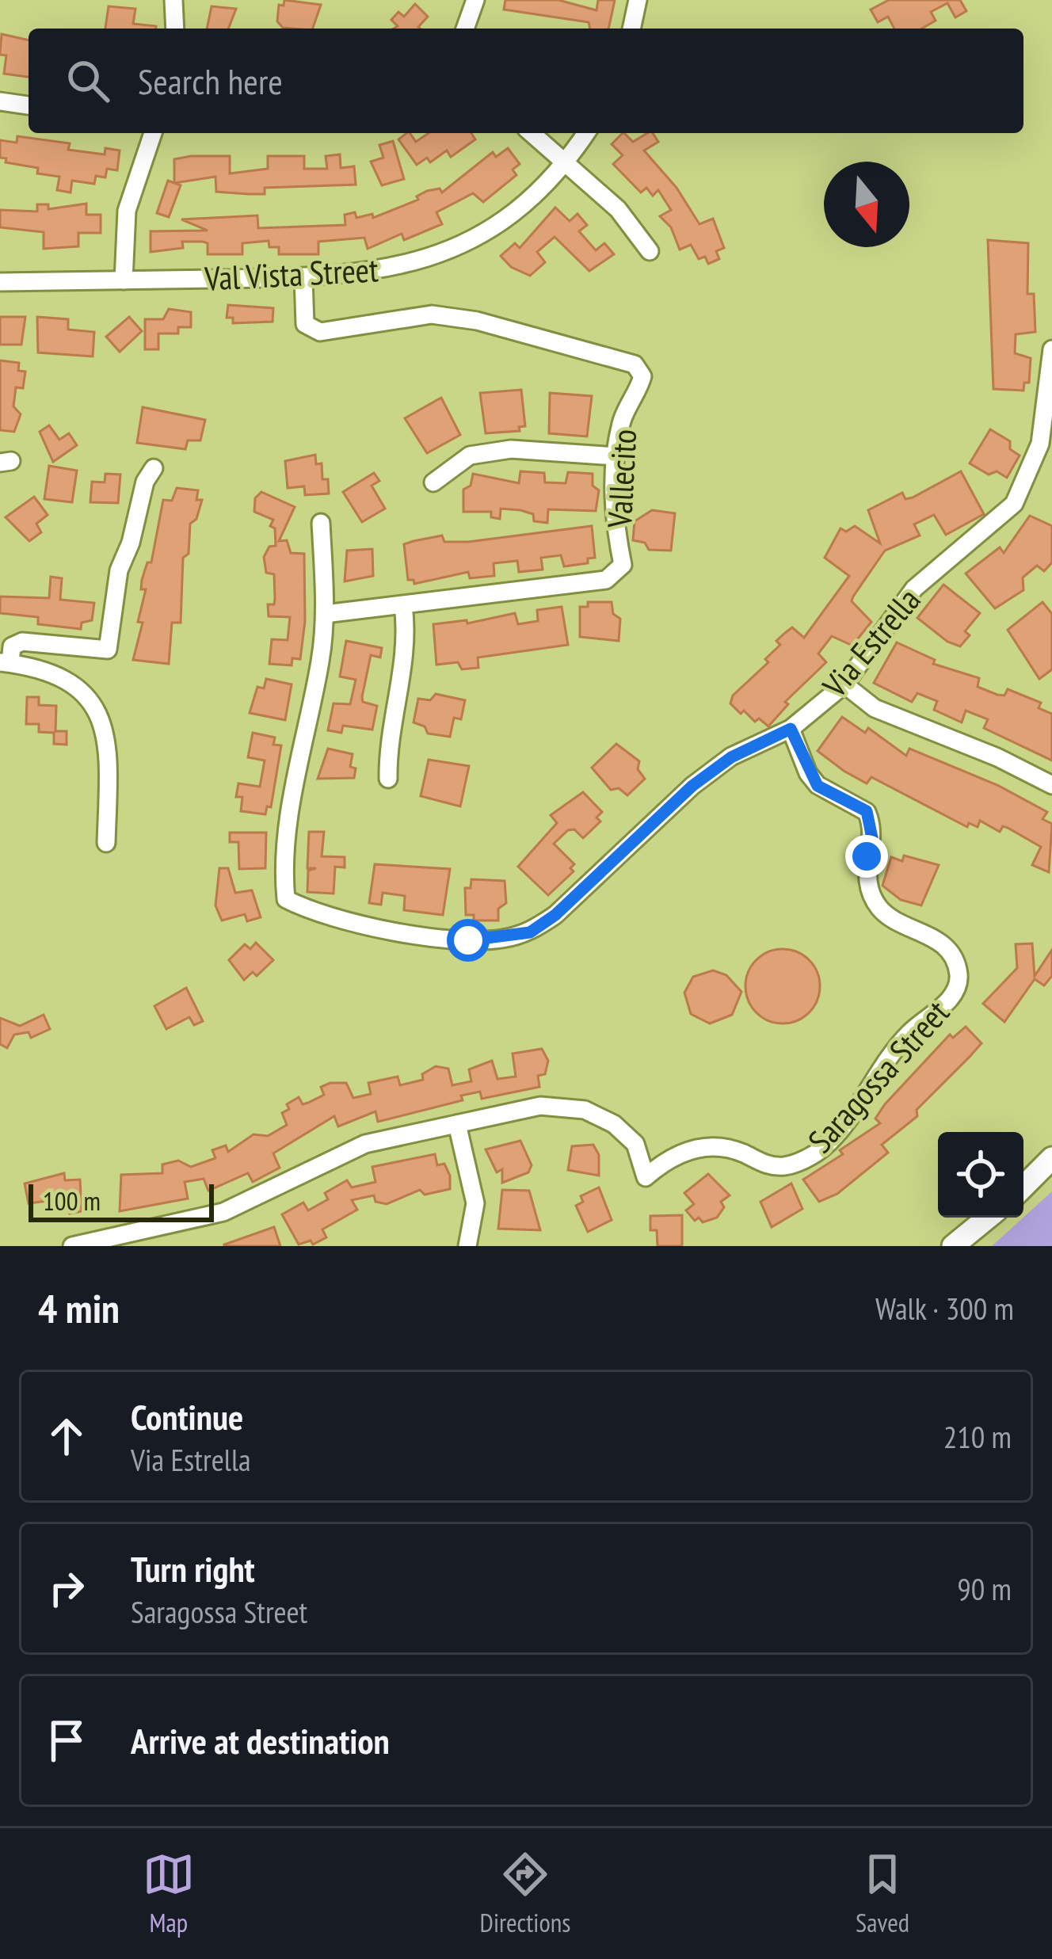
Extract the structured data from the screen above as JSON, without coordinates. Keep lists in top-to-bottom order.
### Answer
{
  "streets": {
    "street": [
      "Val Vista Street",
      "Vallecito",
      "Via Estrella",
      "Saragossa Street"
    ]
  },
  "crossings": [
    ["Val Vista Street", "Vallecito"],
    ["Vallecito", "Via Estrella"],
    ["Via Estrella", "Saragossa Street"]
  ],
  "scale_bar": "100 m",
  "north": "bottom",
  "page": {
    "search": "Search here",
    "scale": "100 m",
    "heading": ["4 min", "Walk · 300 m"],
    "list": [
      ["Continue", "Via Estrella", "210 m"],
      ["Turn right", "Saragossa Street", "90 m"],
      "Arrive at destination"
    ],
    "nav": ["Map", "Directions", "Saved"]
  }
}
